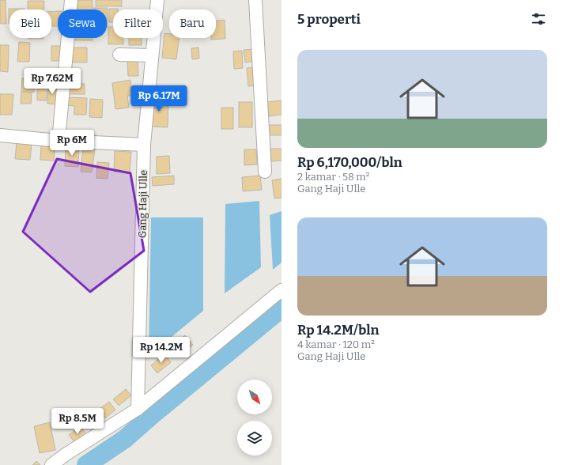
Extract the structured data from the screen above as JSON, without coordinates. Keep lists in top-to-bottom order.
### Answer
{
  "streets": {
    "street": ["Gang Haji Ulle"]
  },
  "north": "bottom right",
  "page": {
    "heading": "5 properti",
    "chip": [
      "Beli",
      "Sewa",
      "Filter",
      "Baru"
    ],
    "list": [
      {
        "name": "Rp 6,170,000/bln",
        "note": "2 kamar · 58 m² · Gang Haji Ulle"
      },
      {
        "name": "Rp 14.2M/bln",
        "note": "4 kamar · 120 m² · Gang Haji Ulle"
      }
    ],
    "price": [
      "Rp 7.62M",
      "Rp 6.17M",
      "Rp 6M",
      "Rp 14.2M",
      "Rp 8.5M"
    ]
  }
}
